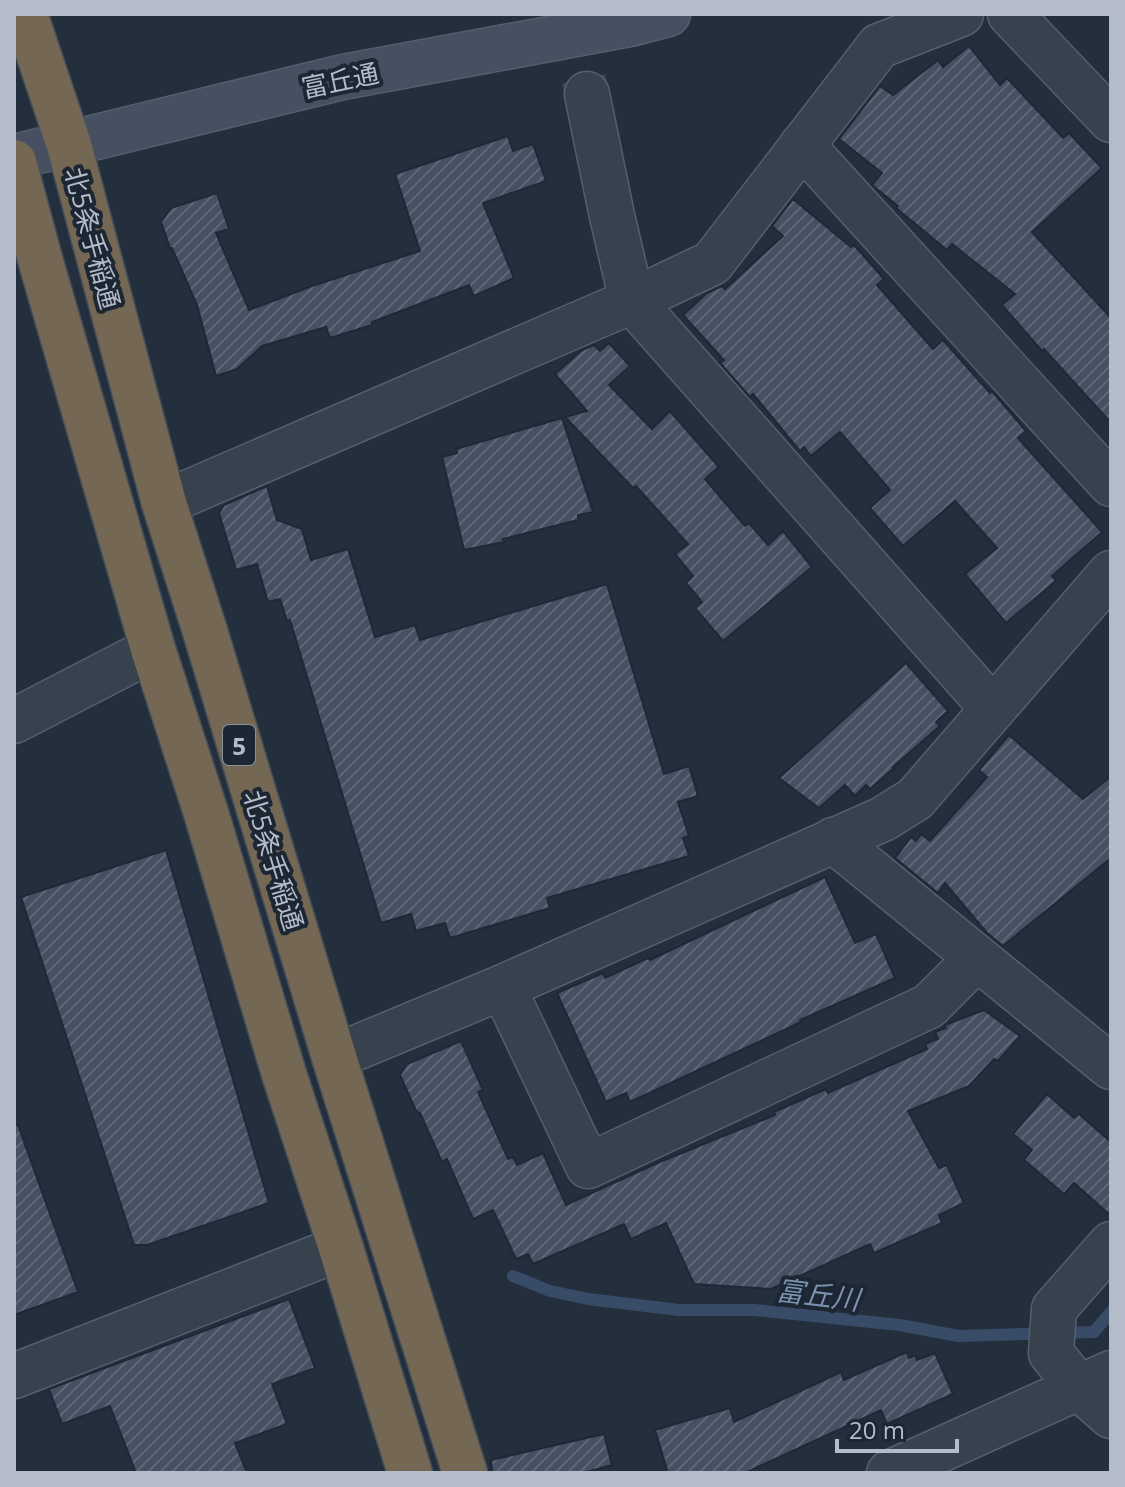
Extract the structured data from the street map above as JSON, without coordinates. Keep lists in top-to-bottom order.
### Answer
{
  "streets": {
    "highway": ["北5条手稲通", "5"],
    "street": ["富丘通"]
  },
  "crossings": [
    ["富丘通", "北5条手稲通"]
  ],
  "water": ["富丘川"],
  "scale_bar": "20 m"
}
